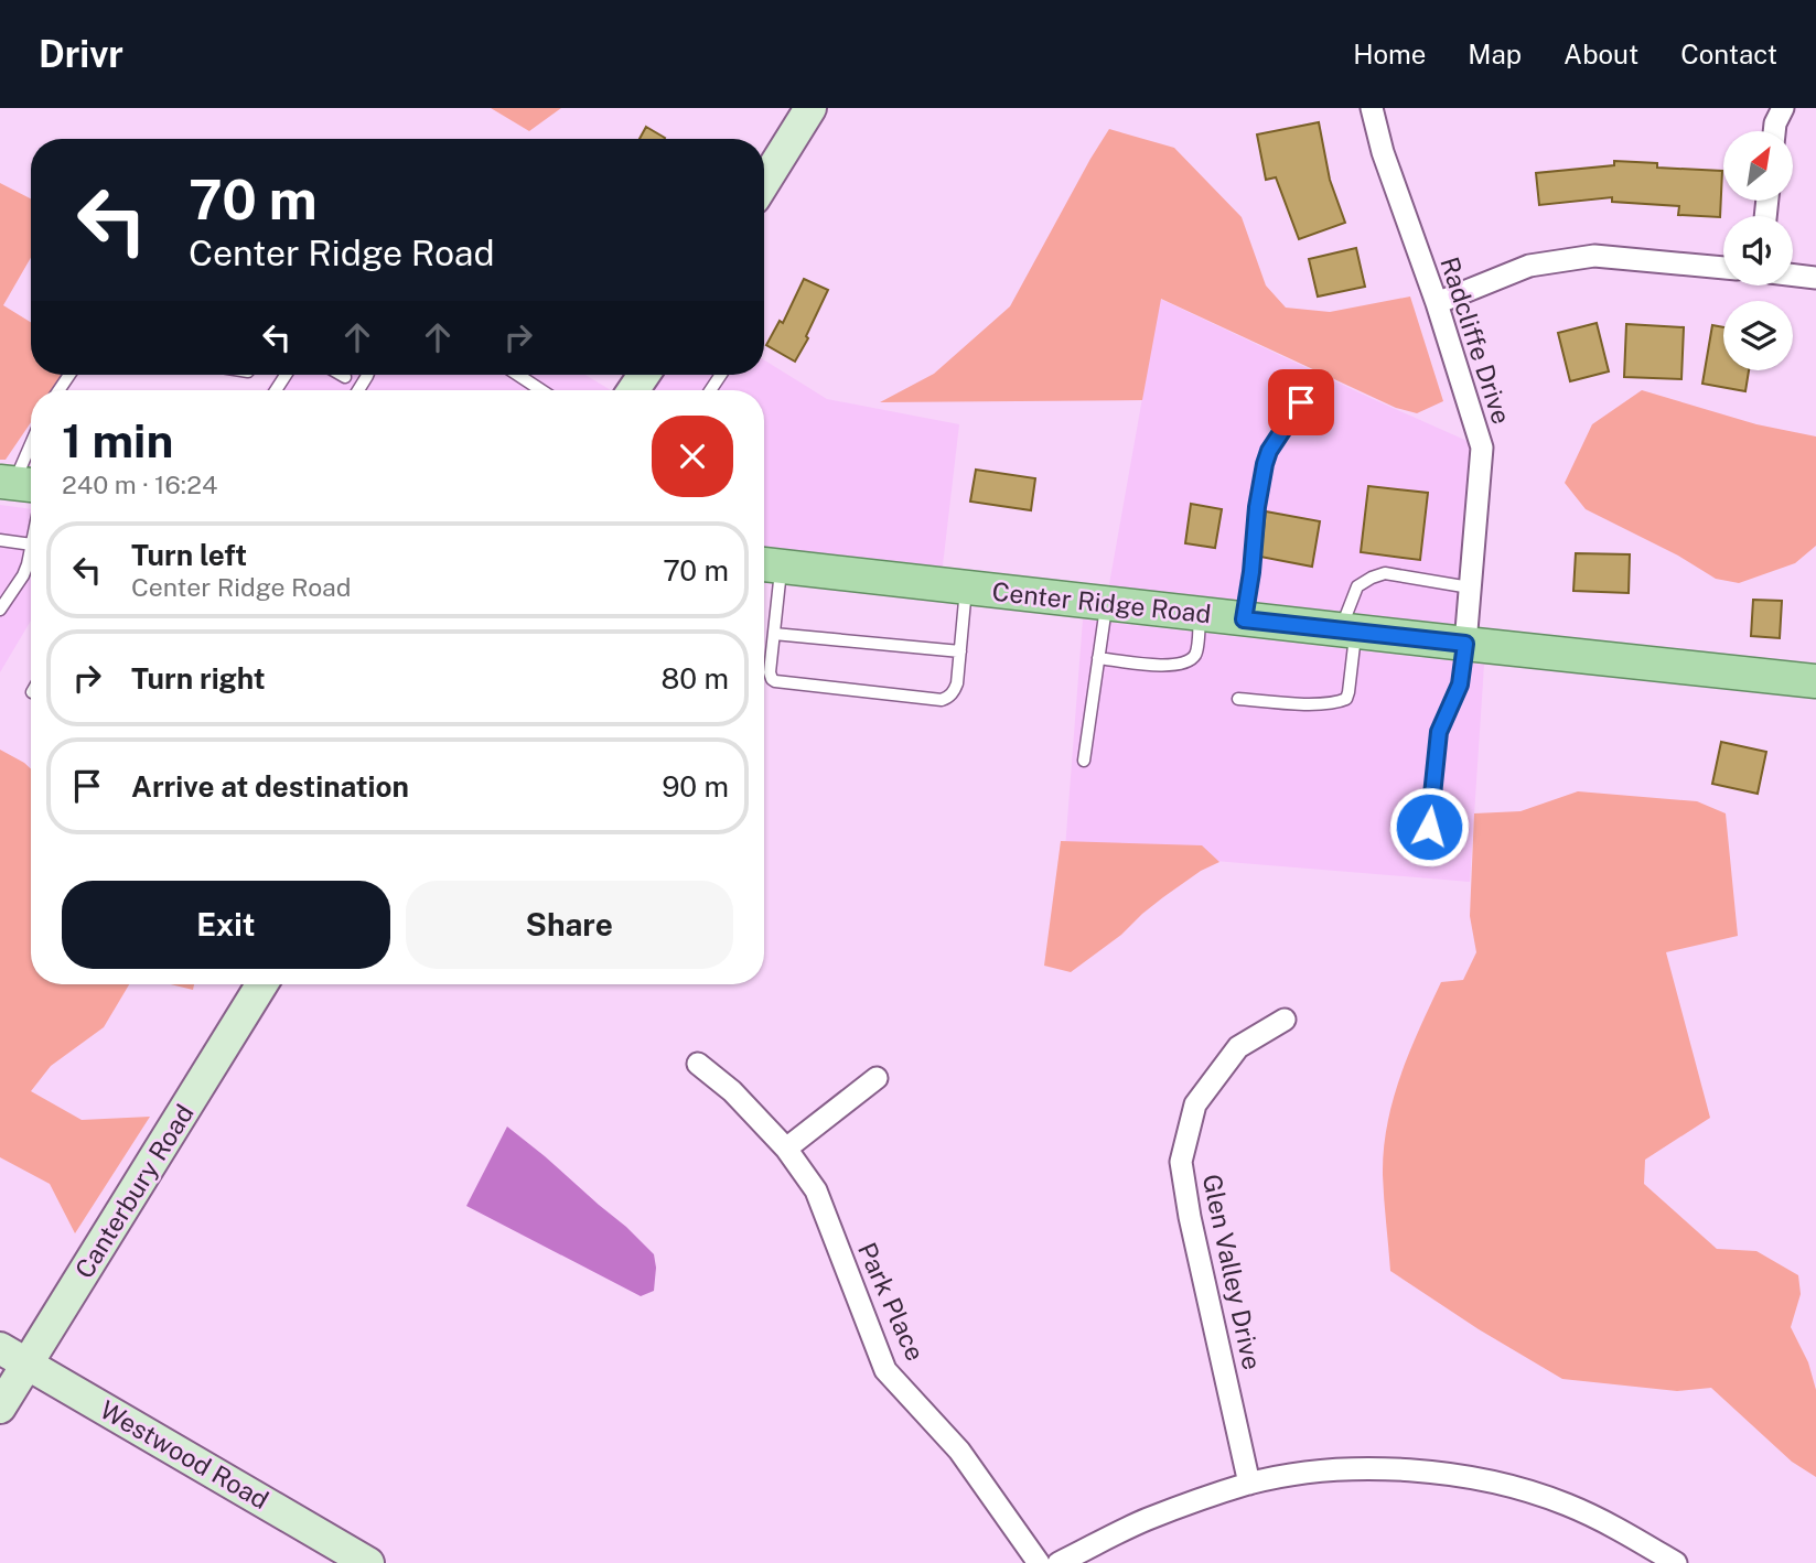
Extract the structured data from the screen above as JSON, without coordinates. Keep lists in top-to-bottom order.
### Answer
{
  "streets": {
    "main road": ["Center Ridge Road"],
    "street": [
      "Radcliffe Drive",
      "Canterbury Road",
      "Glen Valley Drive",
      "Park Place",
      "Westwood Road"
    ]
  },
  "crossings": [
    ["Radcliffe Drive", "Center Ridge Road"],
    ["Canterbury Road", "Westwood Road"]
  ],
  "north": "top right",
  "page": {
    "header": "Drivr",
    "nav": [
      "Home",
      "Map",
      "About",
      "Contact"
    ],
    "turn": ["70 m", "Center Ridge Road"],
    "heading": ["1 min", "240 m · 16:24"],
    "list": [
      {
        "name": "Turn left",
        "note": "Center Ridge Road",
        "value": "70 m"
      },
      {
        "name": "Turn right",
        "value": "80 m"
      },
      {
        "name": "Arrive at destination",
        "value": "90 m"
      }
    ],
    "buttons": ["Exit", "Share"]
  }
}
